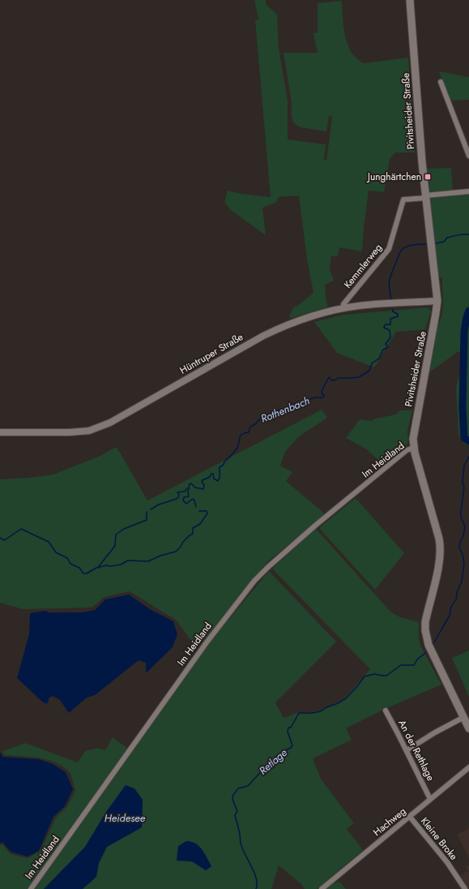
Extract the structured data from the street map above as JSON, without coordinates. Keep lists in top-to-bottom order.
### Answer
{
  "streets": {
    "main road": ["Pivitsheider Straße"],
    "street": [
      "Kemmlerweg",
      "Hüntruper Straße",
      "Im Heidland",
      "An der Rethlage",
      "Hachweg",
      "Kleine Broke"
    ]
  },
  "crossings": [
    ["Pivitsheider Straße", "Kemmlerweg"],
    ["Pivitsheider Straße", "Hüntruper Straße"],
    ["Pivitsheider Straße", "Im Heidland"],
    ["Kemmlerweg", "Hüntruper Straße"],
    ["An der Rethlage", "Hachweg"],
    ["Hachweg", "Kleine Broke"]
  ],
  "water": ["Rothenbach", "Retlage", "Heidesee"],
  "places": {
    "transit": ["Junghärtchen"]
  }
}
